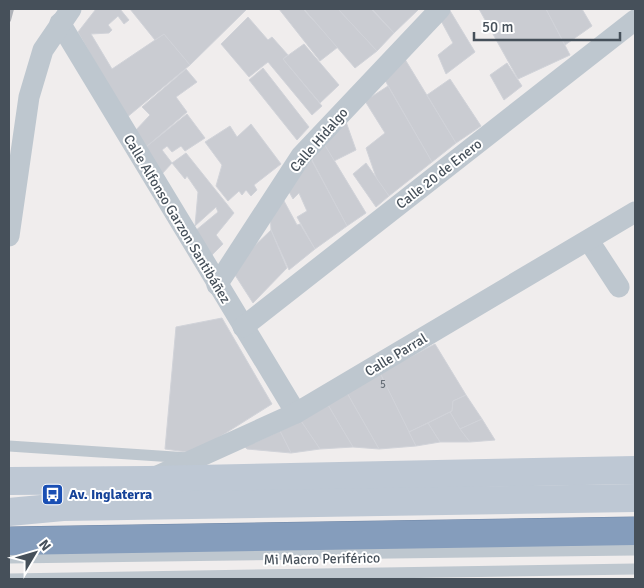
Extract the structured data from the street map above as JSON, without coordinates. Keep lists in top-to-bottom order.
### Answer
{
  "streets": {
    "street": [
      "Calle Hidalgo",
      "Calle 20 de Enero",
      "Calle Alfonso Garzon Santibáñez",
      "Calle Parral"
    ],
    "lane": ["Mi Macro Periférico"]
  },
  "crossings": [
    ["Calle Hidalgo", "Calle Alfonso Garzon Santibáñez"],
    ["Calle 20 de Enero", "Calle Alfonso Garzon Santibáñez"],
    ["Calle Alfonso Garzon Santibáñez", "Calle Parral"]
  ],
  "places": {
    "bus stop": ["Av. Inglaterra"]
  },
  "house_numbers": ["5"],
  "scale_bar": "50 m",
  "north": "top right"
}
